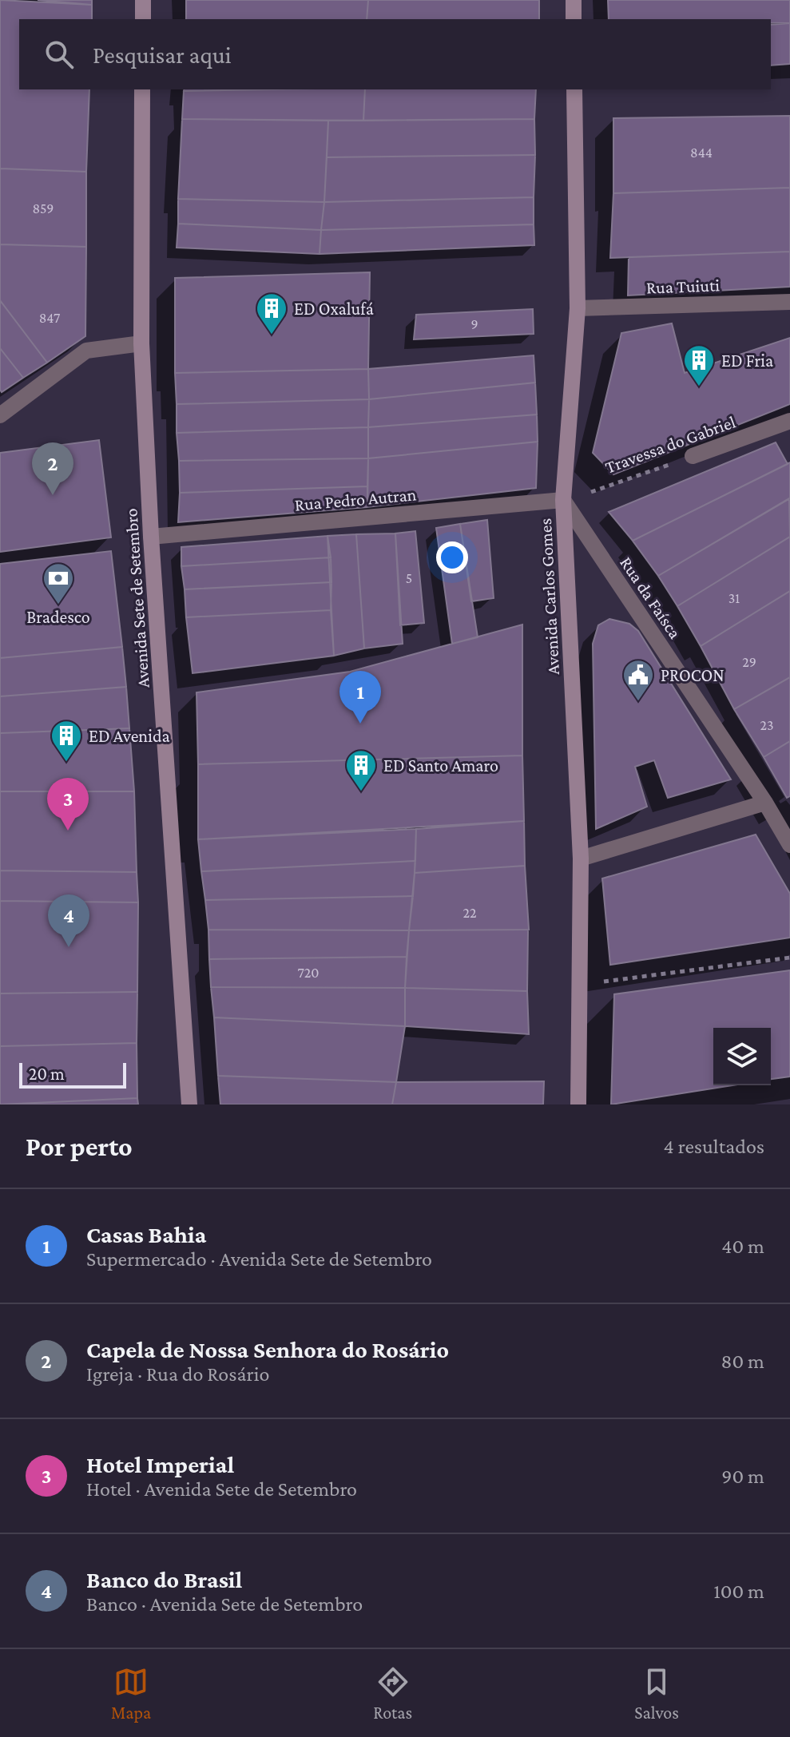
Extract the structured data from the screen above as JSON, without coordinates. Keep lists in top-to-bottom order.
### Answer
{
  "streets": {
    "main road": ["Avenida Carlos Gomes", "Avenida Sete de Setembro"],
    "street": [
      "Rua Tuiuti",
      "Travessa do Gabriel",
      "Rua Pedro Autran",
      "Rua da Faísca"
    ]
  },
  "crossings": [
    ["Rua Tuiuti", "Avenida Carlos Gomes"],
    ["Travessa do Gabriel", "Rua Pedro Autran"],
    ["Travessa do Gabriel", "Avenida Carlos Gomes"],
    ["Travessa do Gabriel", "Rua da Faísca"],
    ["Rua Pedro Autran", "Avenida Carlos Gomes"],
    ["Rua Pedro Autran", "Rua da Faísca"],
    ["Rua Pedro Autran", "Avenida Sete de Setembro"],
    ["Avenida Carlos Gomes", "Rua da Faísca"]
  ],
  "places": {
    "building": [
      "ED Oxalufá",
      "ED Fria",
      "ED Avenida",
      "ED Santo Amaro"
    ],
    "bank": ["Bradesco"],
    "public building": ["PROCON"]
  },
  "house_numbers": [
    "844",
    "859",
    "847",
    "9",
    "5",
    "31",
    "29",
    "23",
    "22",
    "720"
  ],
  "scale_bar": "20 m",
  "page": {
    "search": "Pesquisar aqui",
    "pins": [
      "2",
      "1",
      "3",
      "4"
    ],
    "scale": "20 m",
    "heading": ["Por perto", "4 resultados"],
    "list": [
      {
        "mark": "1",
        "name": "Casas Bahia",
        "note": "Supermercado · Avenida Sete de Setembro",
        "value": "40 m"
      },
      {
        "mark": "2",
        "name": "Capela de Nossa Senhora do Rosário",
        "note": "Igreja · Rua do Rosário",
        "value": "80 m"
      },
      {
        "mark": "3",
        "name": "Hotel Imperial",
        "note": "Hotel · Avenida Sete de Setembro",
        "value": "90 m"
      },
      {
        "mark": "4",
        "name": "Banco do Brasil",
        "note": "Banco · Avenida Sete de Setembro",
        "value": "100 m"
      }
    ],
    "nav": ["Mapa", "Rotas", "Salvos"]
  }
}
